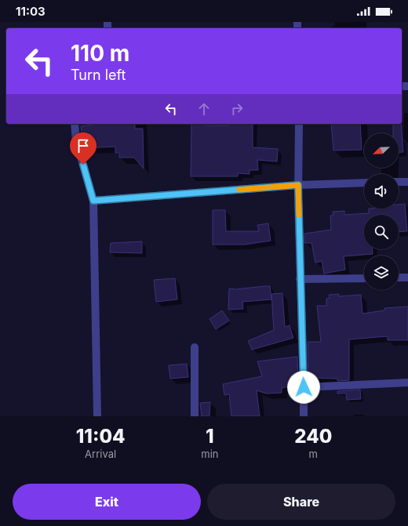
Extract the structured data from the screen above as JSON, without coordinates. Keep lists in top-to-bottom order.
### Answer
{
  "north": "bottom left",
  "page": {
    "status": "11:03",
    "turn": ["110 m", "Turn left"],
    "eta": [
      "11:04",
      "Arrival",
      "1",
      "min",
      "240",
      "m"
    ],
    "buttons": ["Exit", "Share"]
  }
}
